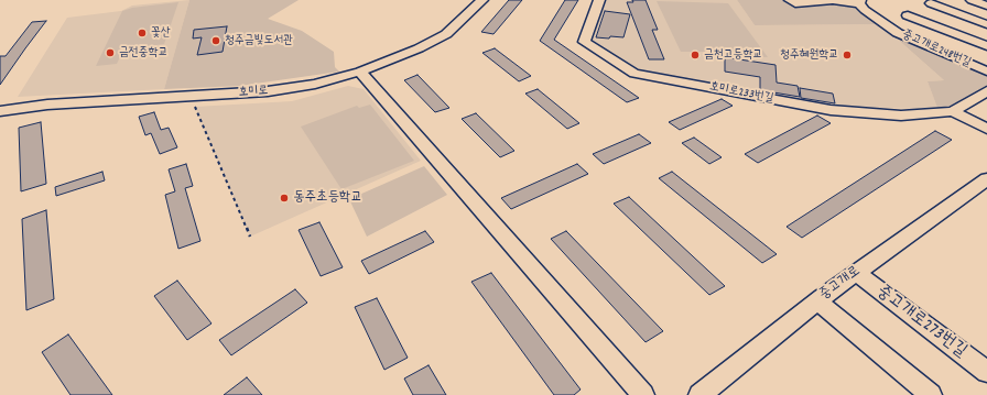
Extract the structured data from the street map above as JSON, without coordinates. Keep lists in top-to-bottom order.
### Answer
{
  "streets": {
    "street": [
      "중고개로248번길",
      "호미로",
      "호미로233번길",
      "중고개로",
      "중고개로273번길"
    ]
  },
  "crossings": [
    ["중고개로", "중고개로273번길"]
  ],
  "places": [
    "꽃산",
    "청주금빛도서관",
    "금전중학교",
    "금천고등학교",
    "청주혜원학교",
    "동주초등학교"
  ]
}
